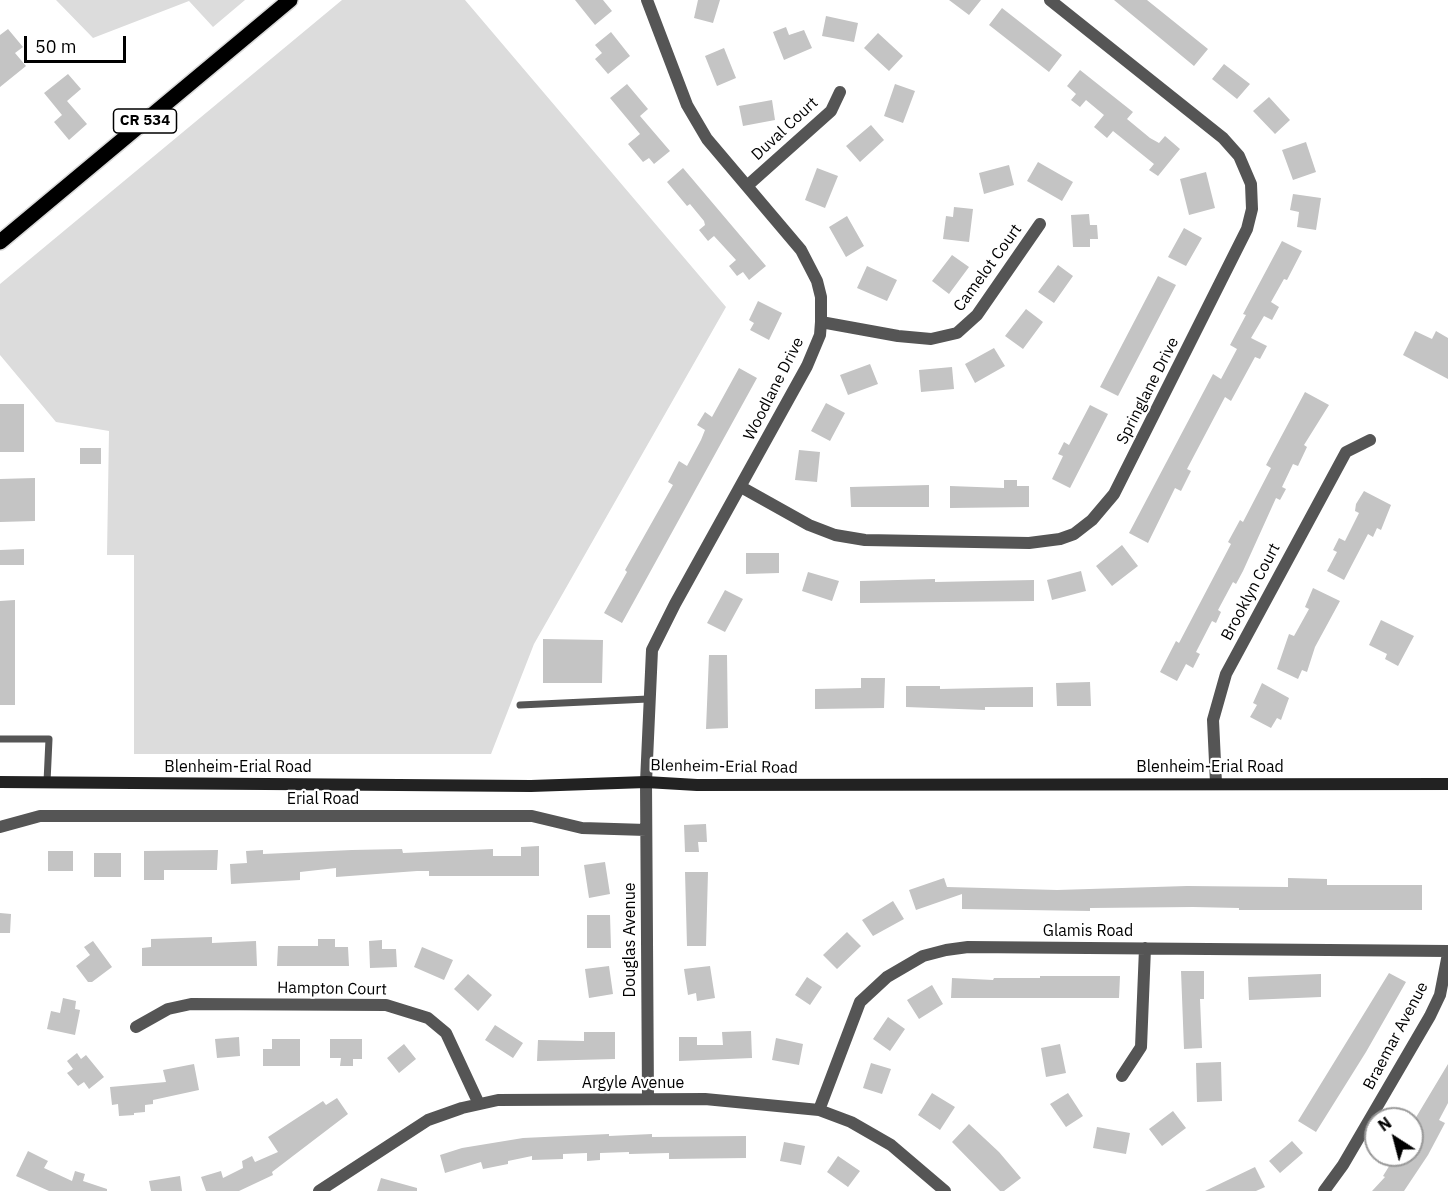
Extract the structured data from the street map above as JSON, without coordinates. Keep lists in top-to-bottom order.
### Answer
{
  "streets": {
    "main road": ["CR 534", "Blenheim-Erial Road"],
    "street": [
      "Duval Court",
      "Camelot Court",
      "Woodlane Drive",
      "Springlane Drive",
      "Brooklyn Court",
      "Erial Road",
      "Glamis Road",
      "Douglas Avenue",
      "Hampton Court",
      "Braemar Avenue",
      "Argyle Avenue"
    ]
  },
  "crossings": [
    ["Duval Court", "Woodlane Drive"],
    ["Camelot Court", "Woodlane Drive"],
    ["Woodlane Drive", "Springlane Drive"],
    ["Woodlane Drive", "Blenheim-Erial Road"],
    ["Woodlane Drive", "Douglas Avenue"],
    ["Brooklyn Court", "Blenheim-Erial Road"],
    ["Blenheim-Erial Road", "Douglas Avenue"],
    ["Erial Road", "Douglas Avenue"],
    ["Glamis Road", "Braemar Avenue"],
    ["Glamis Road", "Argyle Avenue"],
    ["Douglas Avenue", "Argyle Avenue"],
    ["Hampton Court", "Argyle Avenue"]
  ],
  "scale_bar": "50 m",
  "north": "top left"
}
